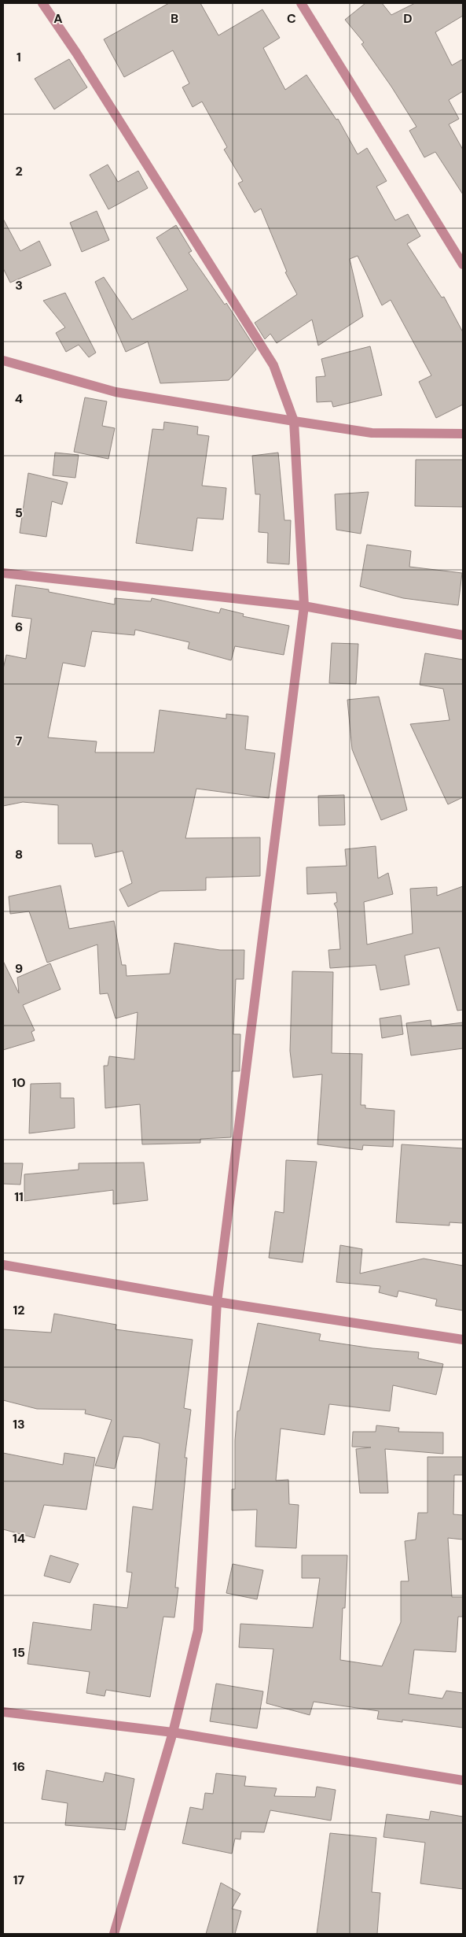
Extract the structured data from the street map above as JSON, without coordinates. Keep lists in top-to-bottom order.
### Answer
{
  "grid": {
    "columns": [
      "A",
      "B",
      "C",
      "D"
    ],
    "rows": [
      "1",
      "2",
      "3",
      "4",
      "5",
      "6",
      "7",
      "8",
      "9",
      "10",
      "11",
      "12",
      "13",
      "14",
      "15",
      "16",
      "17"
    ]
  }
}
